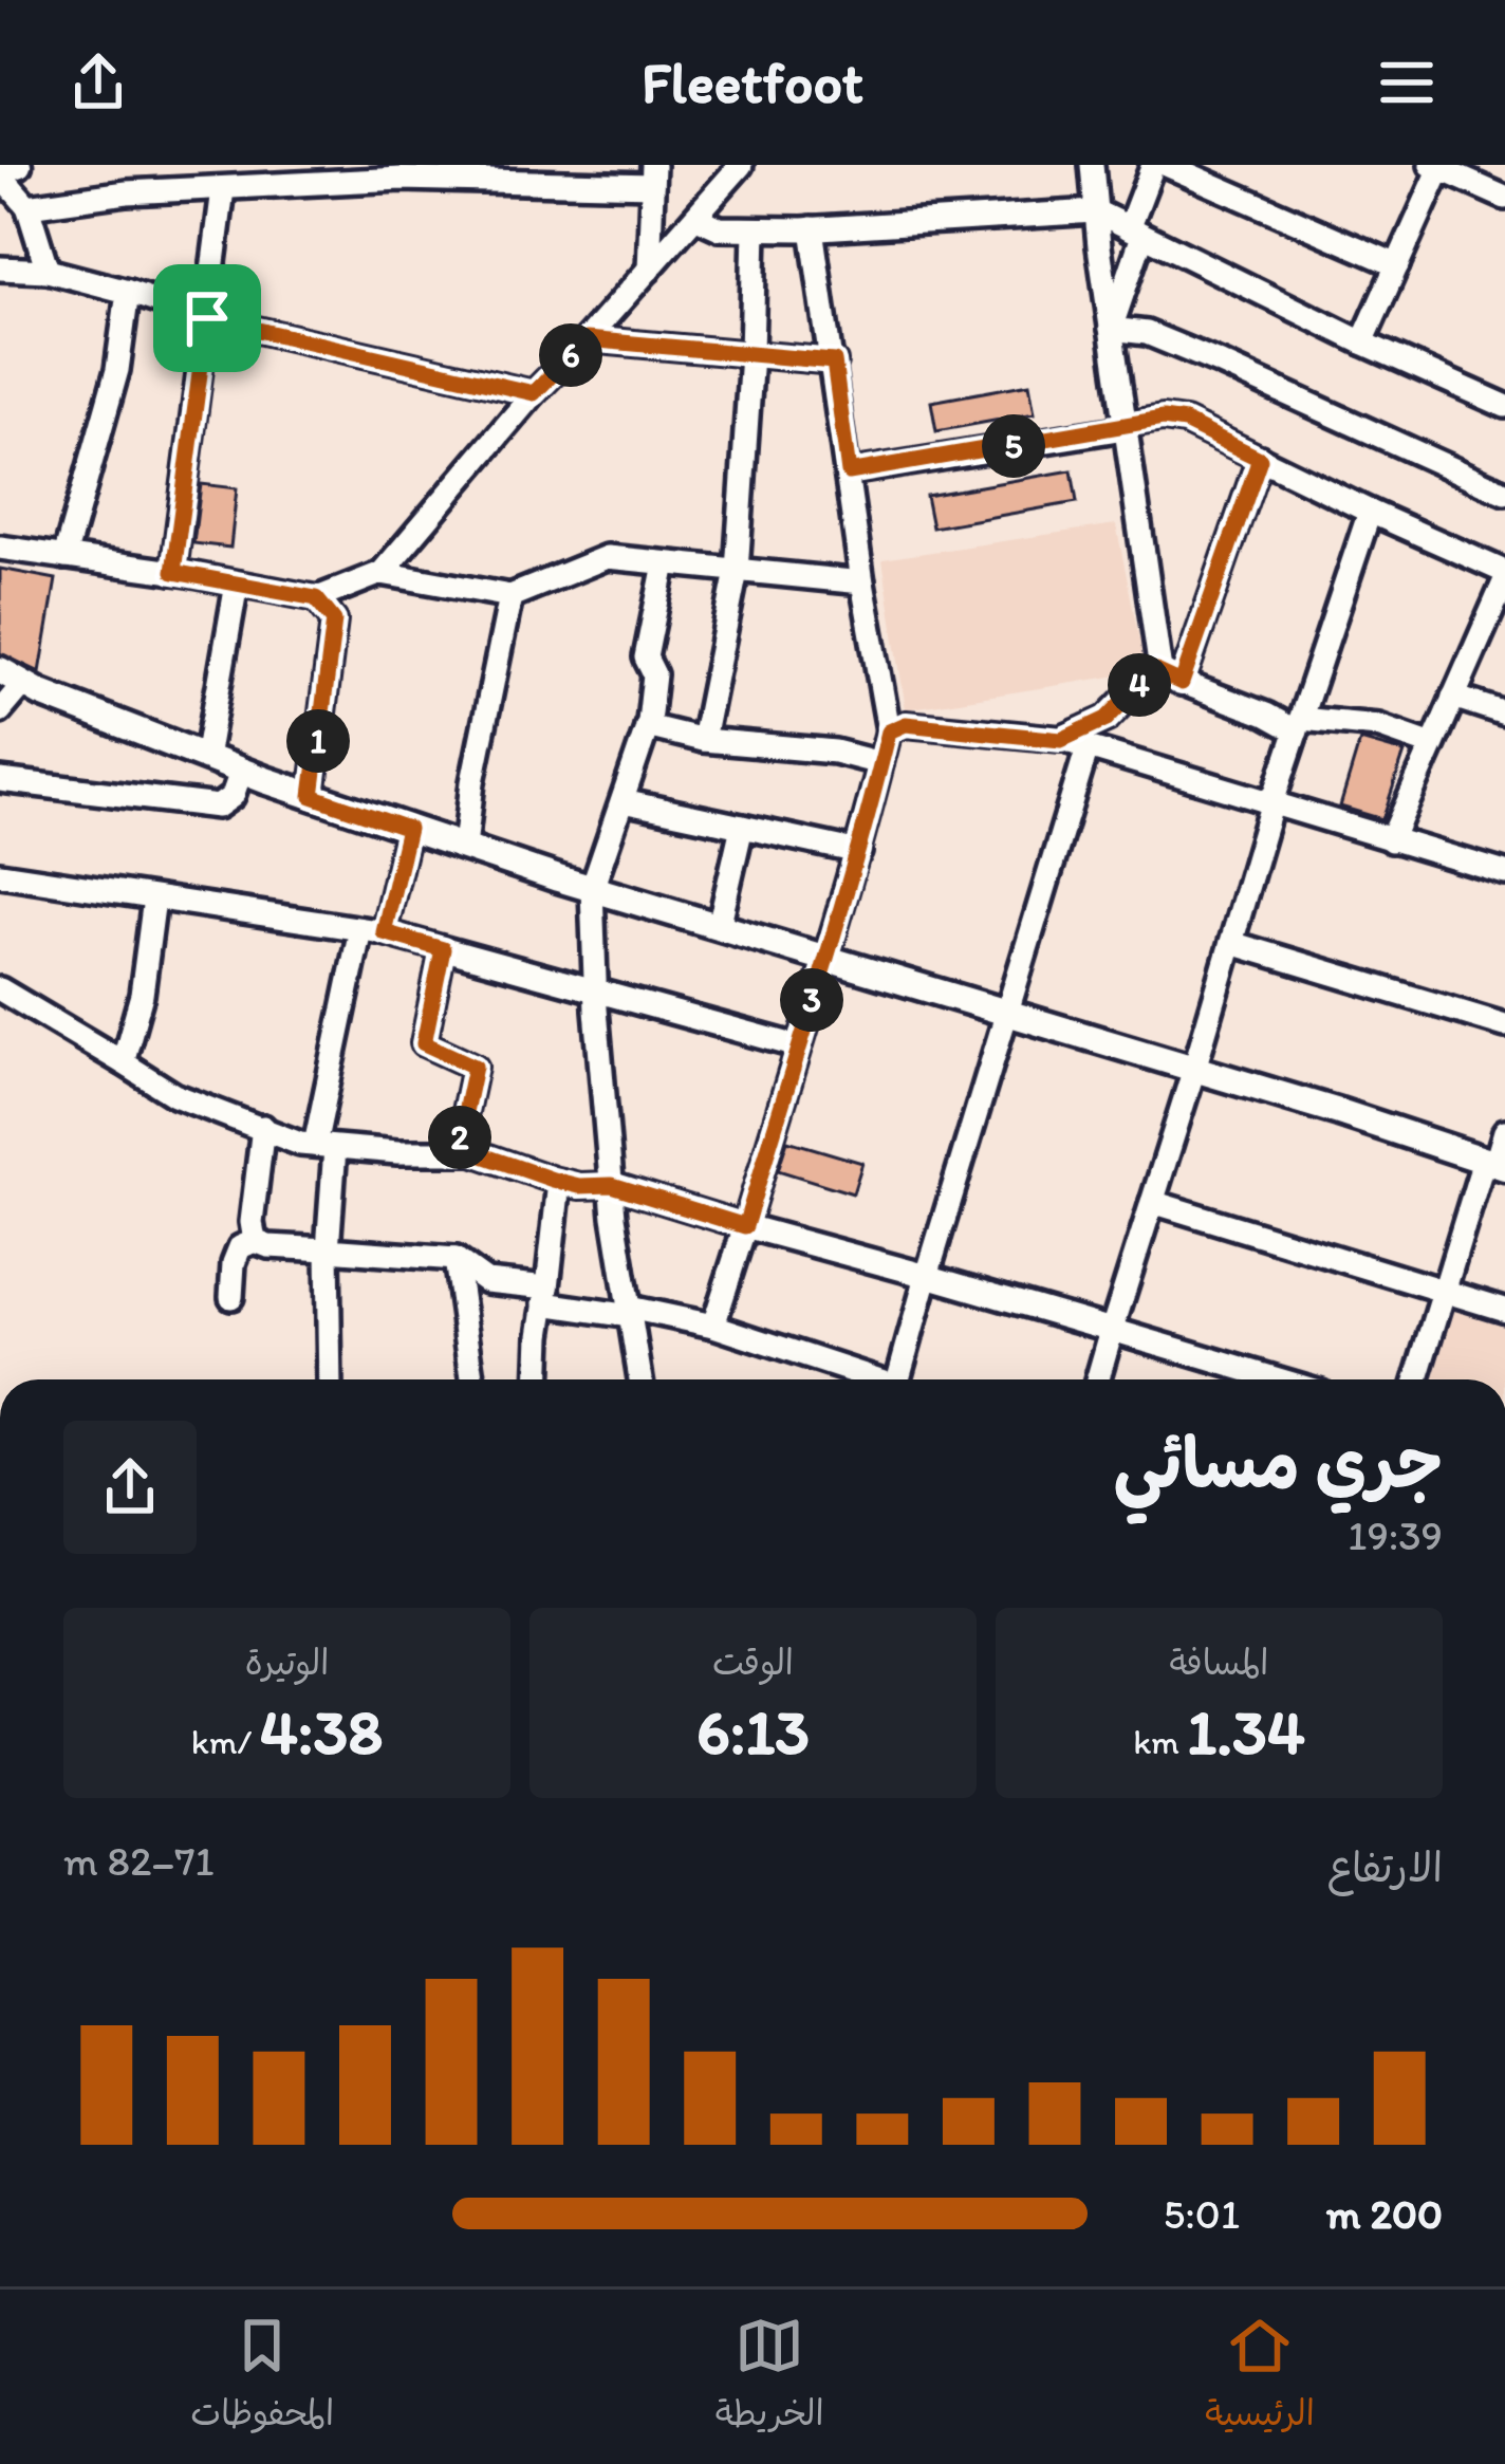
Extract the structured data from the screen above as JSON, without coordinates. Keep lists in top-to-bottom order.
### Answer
{
  "page": {
    "header": "Fleetfoot",
    "pins": [
      "6",
      "5",
      "4",
      "1",
      "3",
      "2"
    ],
    "heading": ["جري مسائي", "19:39"],
    "stats": [
      ["المسافة", "1.34 km"],
      ["الوقت", "6:13"],
      ["الوتيرة", "4:38 /km"]
    ],
    "chart": ["الارتفاع", "71–82 m"],
    "list": [
      {
        "name": "200 m",
        "note": "5:01"
      }
    ],
    "tabs": ["الرئيسية", "الخريطة", "المحفوظات"]
  }
}
